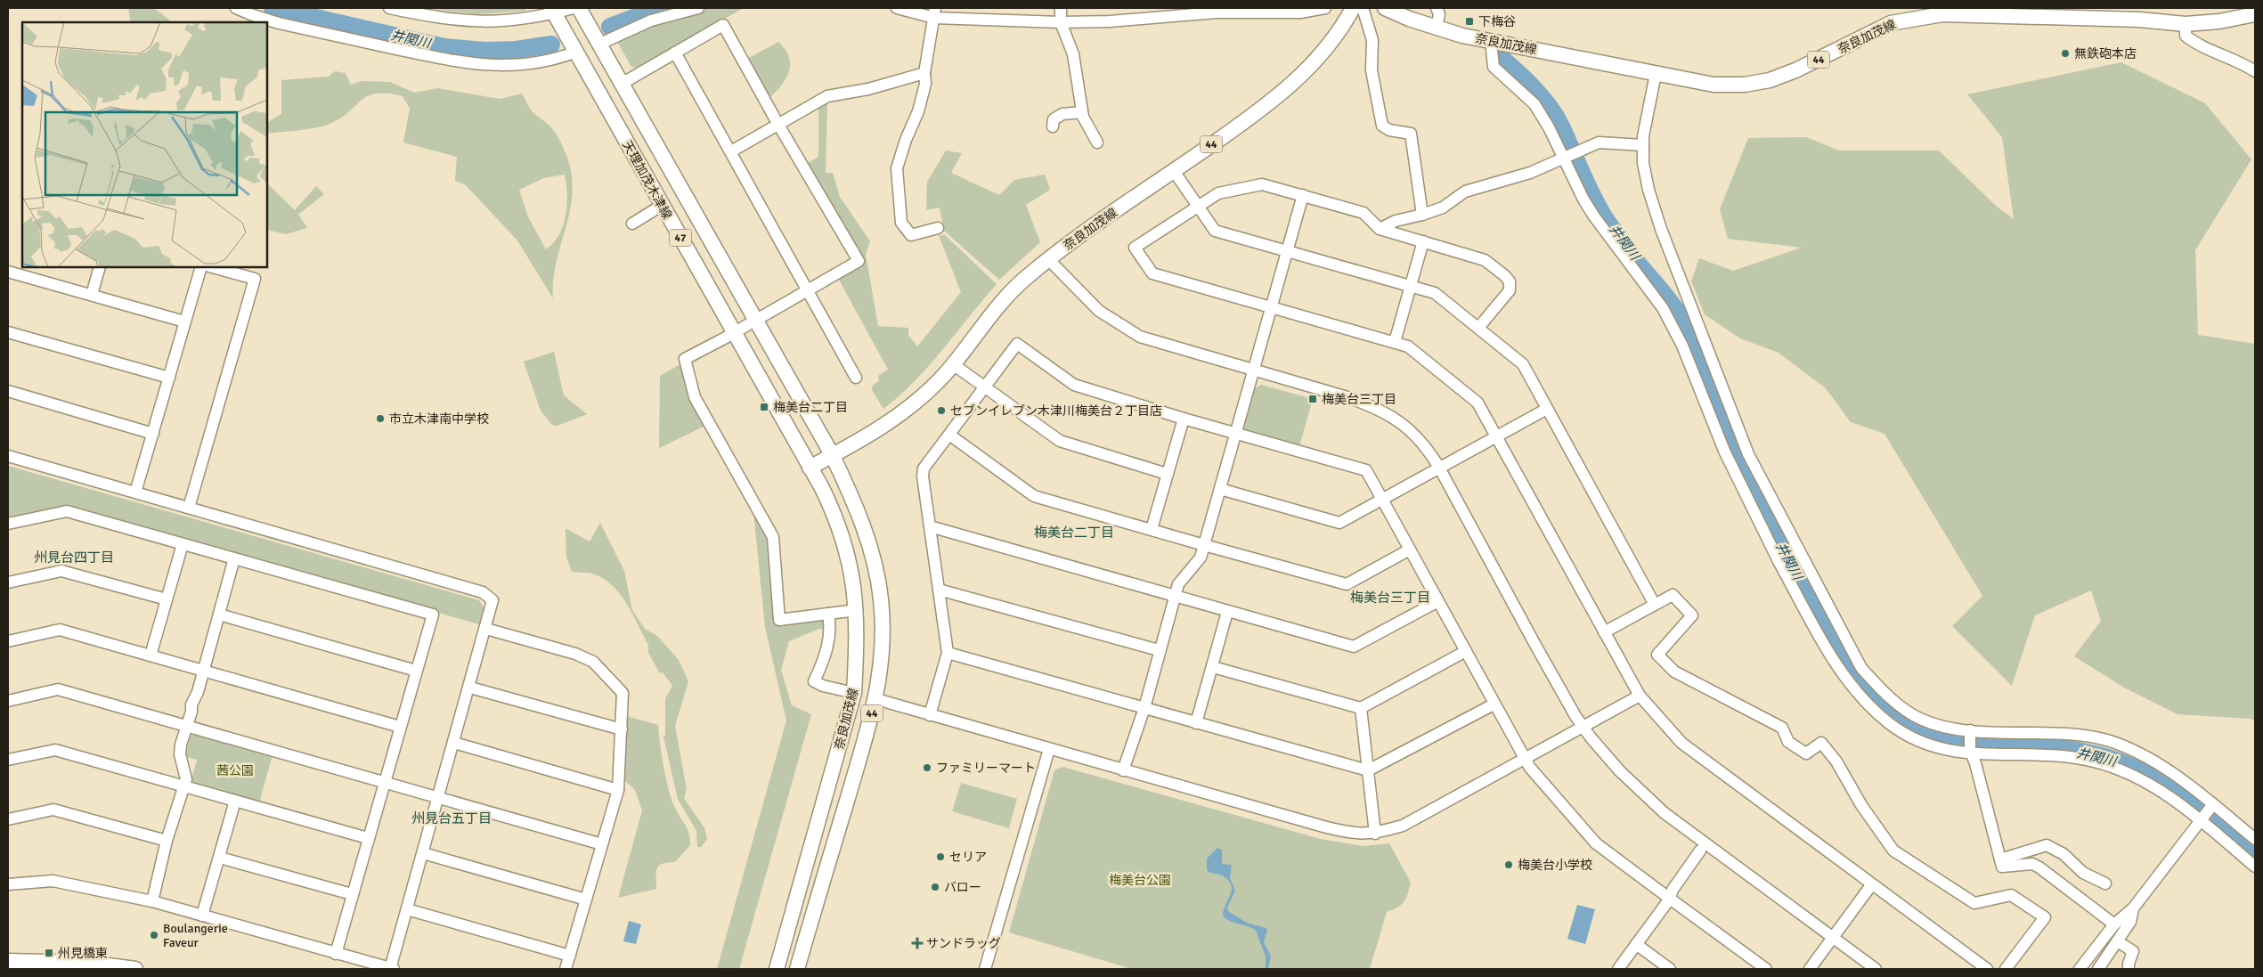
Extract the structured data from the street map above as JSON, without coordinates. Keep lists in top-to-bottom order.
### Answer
{
  "streets": {
    "main road": [
      "奈良加茂線",
      "44",
      "天理加茂木津線",
      "47"
    ]
  },
  "crossings": [
    ["奈良加茂線", "天理加茂木津線"]
  ],
  "districts": [
    "梅美台二丁目",
    "州見台四丁目",
    "梅美台三丁目",
    "州見台五丁目"
  ],
  "water": ["井関川"],
  "parks": ["茜公園", "梅美台公園"],
  "places": {
    "transit": [
      "下梅谷",
      "梅美台三丁目",
      "梅美台二丁目",
      "州見橋東"
    ],
    "other": [
      "無鉄砲本店",
      "セブンイレブン木津川梅美台２丁目店",
      "市立木津南中学校",
      "ファミリーマート",
      "セリア",
      "梅美台小学校",
      "バロー",
      "Boulangerie Faveur"
    ],
    "health": ["サンドラッグ"]
  }
}
